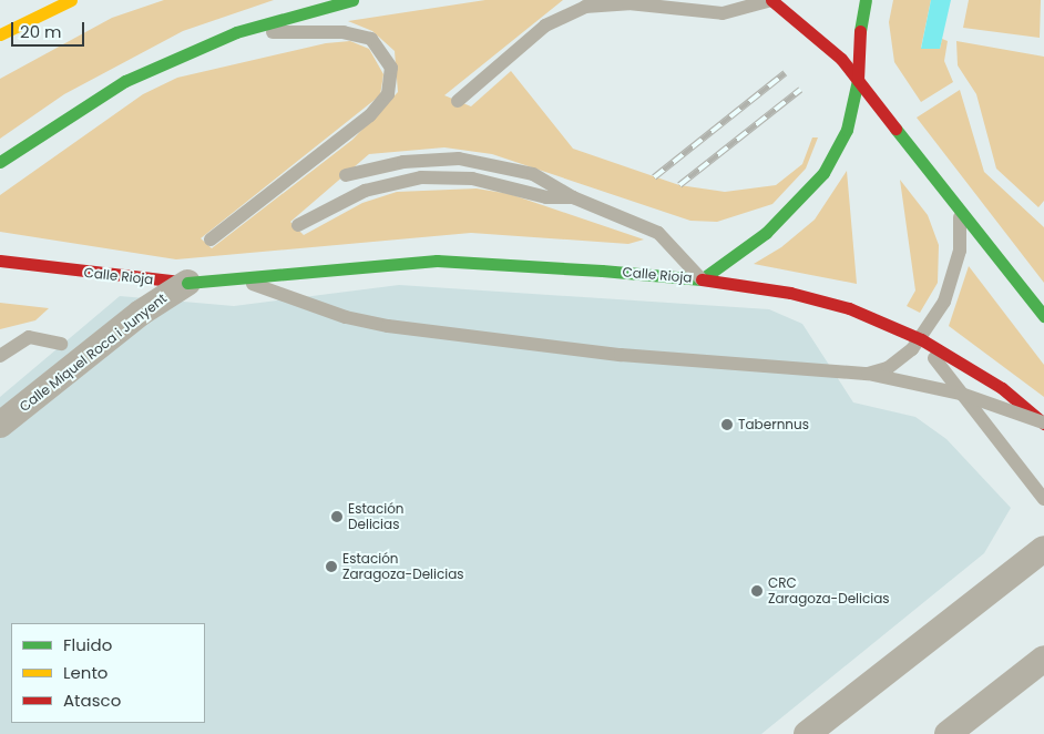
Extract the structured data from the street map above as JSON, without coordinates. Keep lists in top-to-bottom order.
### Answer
{
  "streets": {
    "main road": ["Calle Rioja"],
    "street": ["Calle Miquel Roca i Junyent"]
  },
  "crossings": [
    ["Calle Rioja", "Calle Miquel Roca i Junyent"]
  ],
  "places": [
    "Tabernnus",
    "Estación Delicias",
    "Estación Zaragoza-Delicias",
    "CRC Zaragoza-Delicias"
  ],
  "legend": ["Fluido", "Lento", "Atasco"],
  "scale_bar": "20 m"
}
